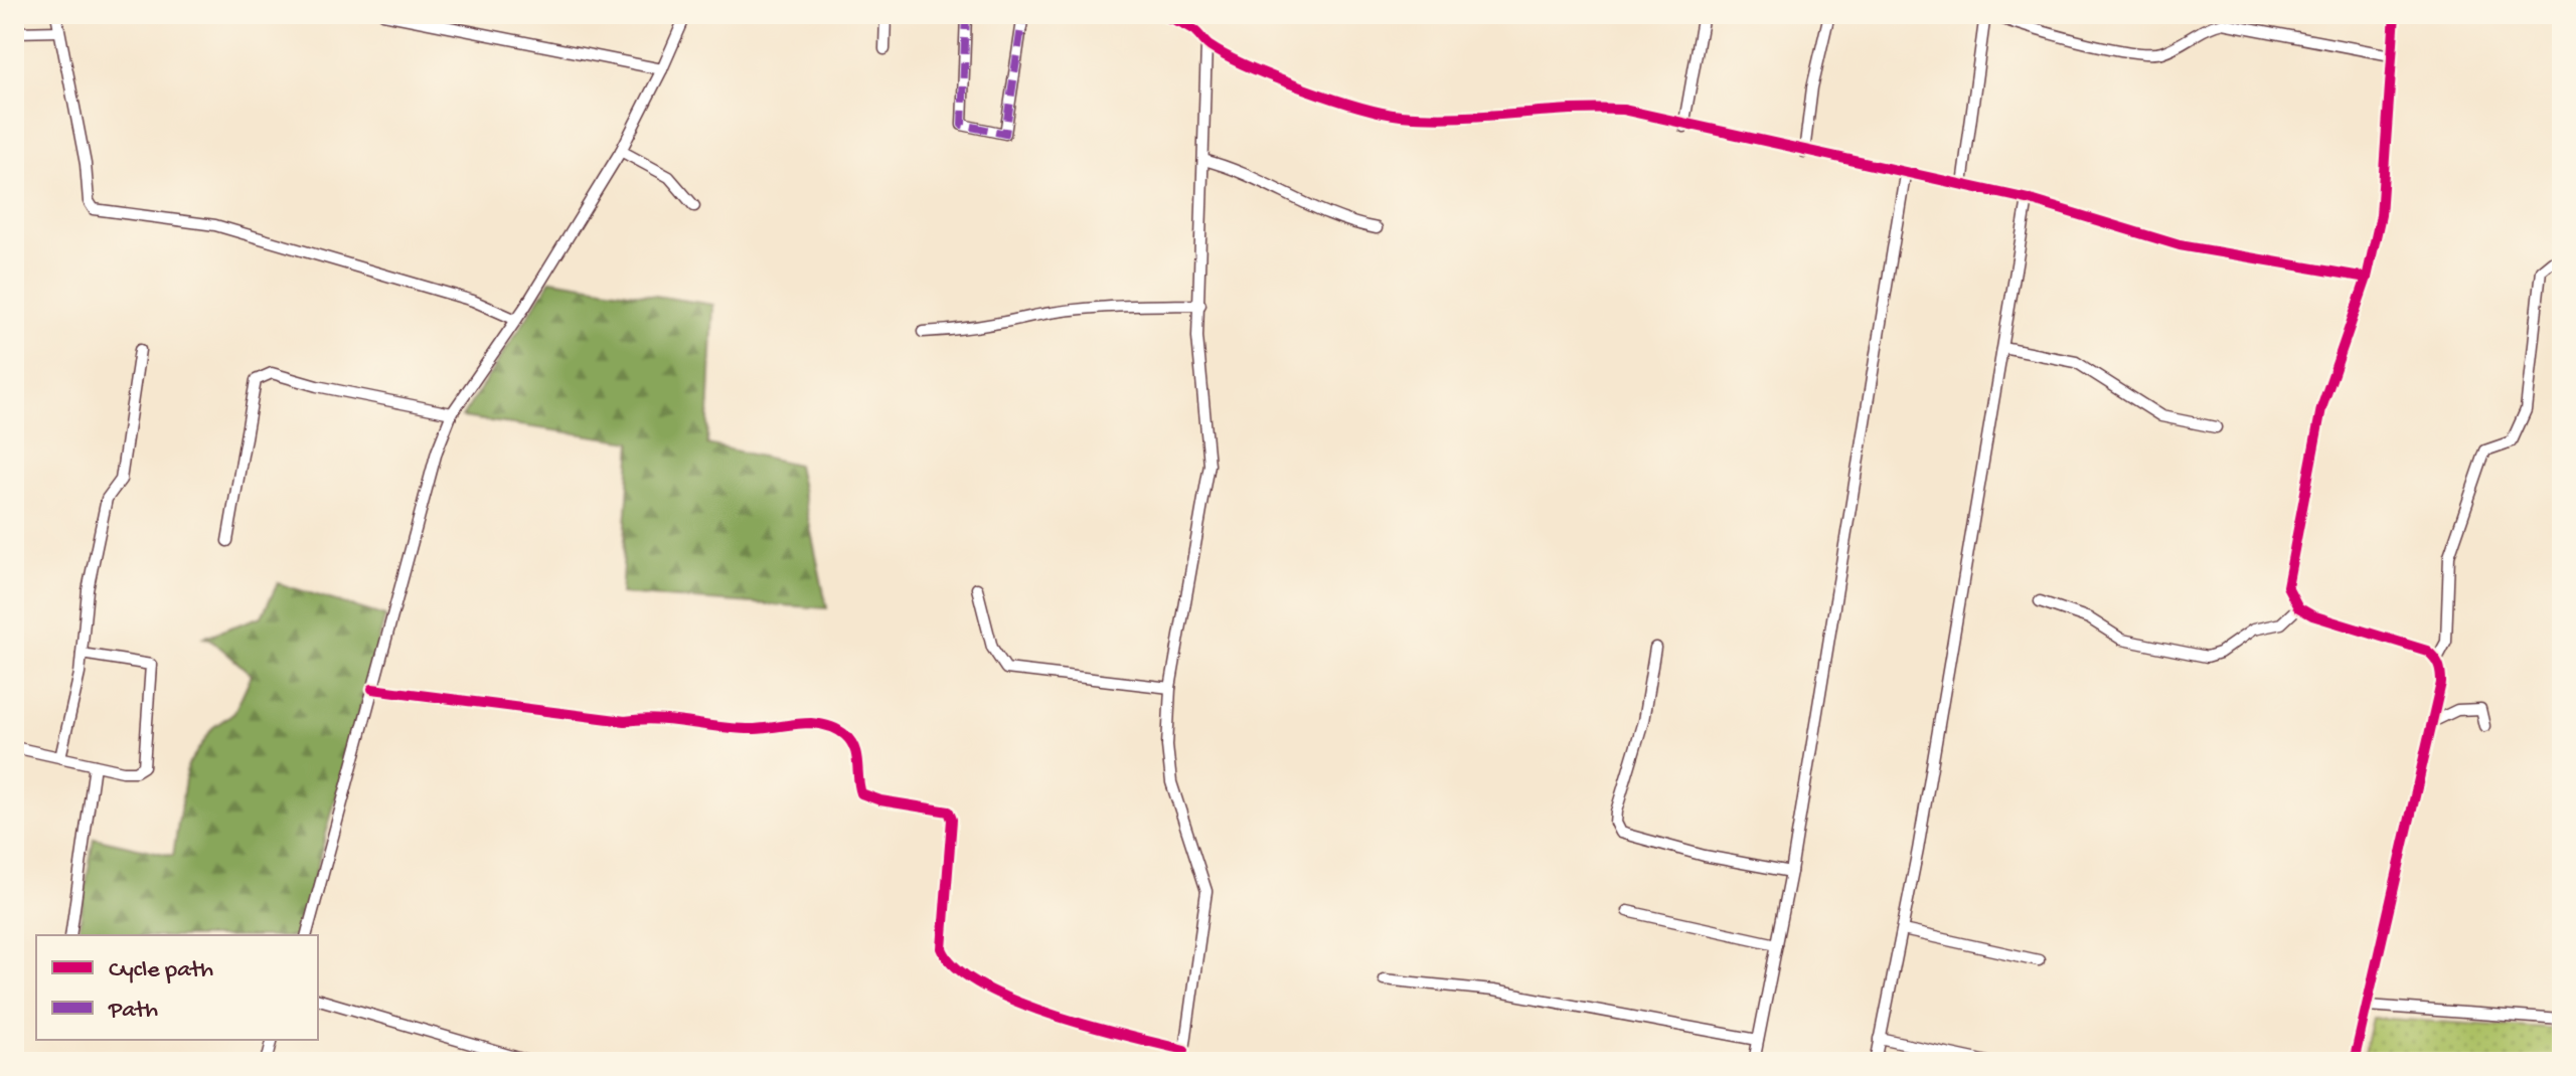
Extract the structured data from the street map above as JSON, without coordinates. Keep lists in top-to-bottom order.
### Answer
{
  "legend": ["Cycle path", "Path"]
}
